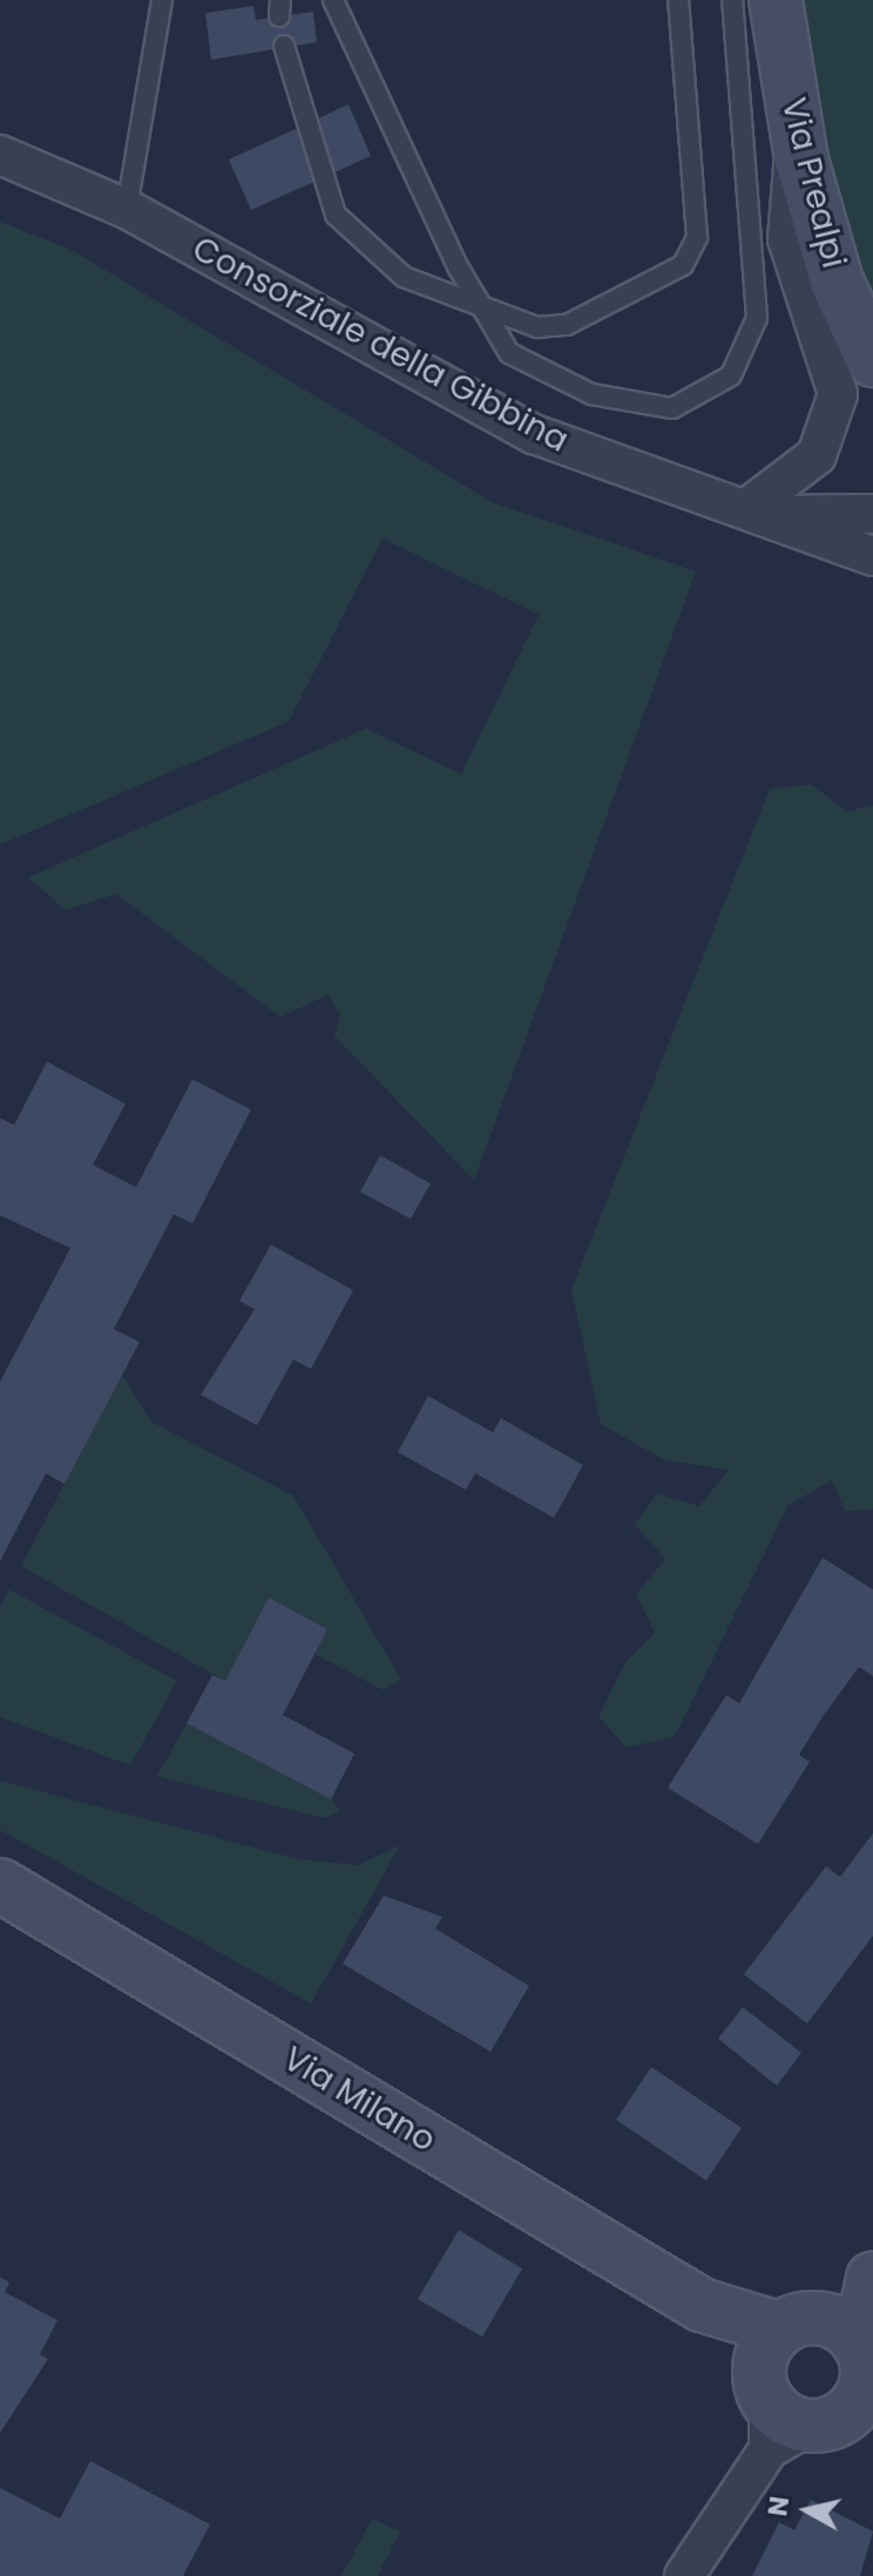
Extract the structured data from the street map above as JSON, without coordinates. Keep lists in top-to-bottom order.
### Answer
{
  "streets": {
    "street": ["Via Prealpi", "Consorziale della Gibbina", "Via Milano"]
  },
  "north": "left"
}
